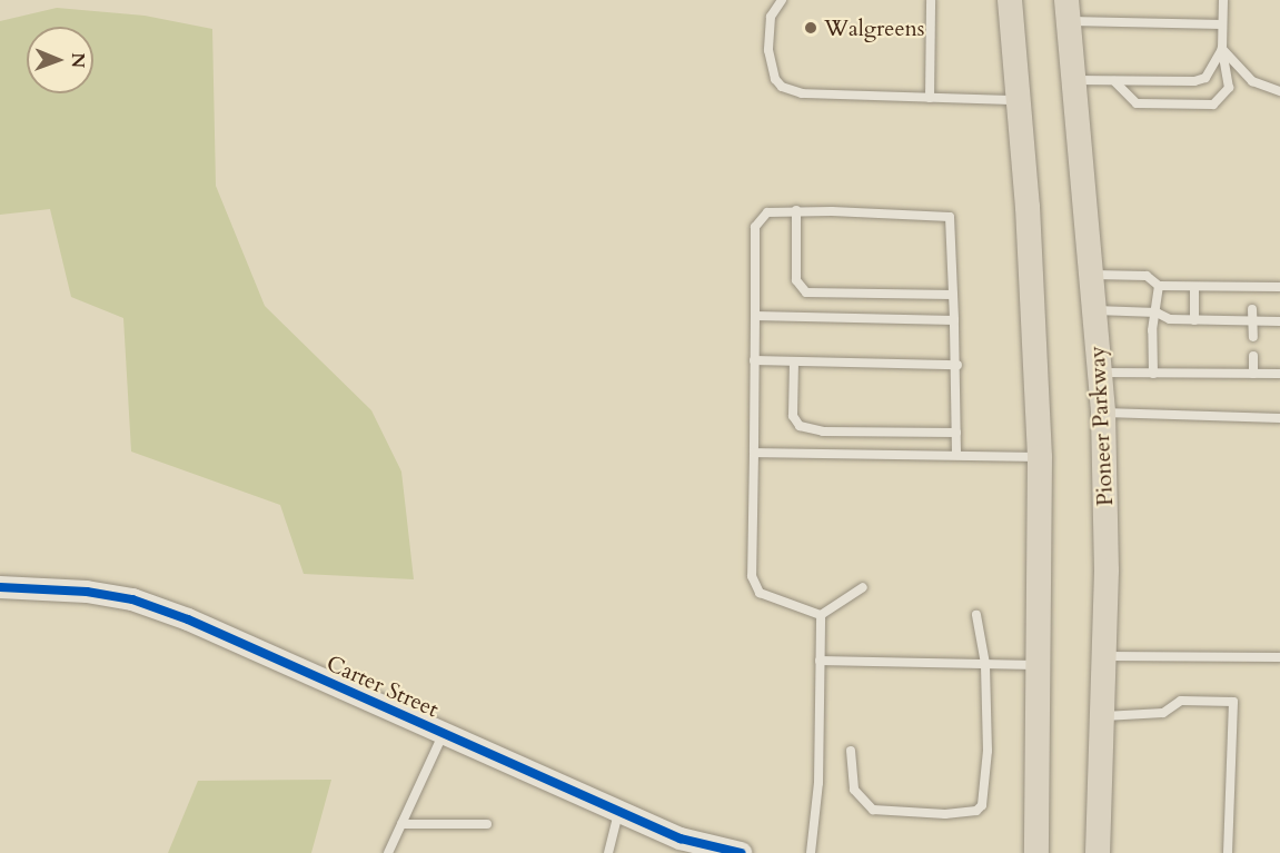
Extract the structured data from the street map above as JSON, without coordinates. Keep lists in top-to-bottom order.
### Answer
{
  "streets": {
    "main road": ["Pioneer Parkway"],
    "street": ["Carter Street"]
  },
  "places": ["Walgreens"],
  "north": "right"
}
